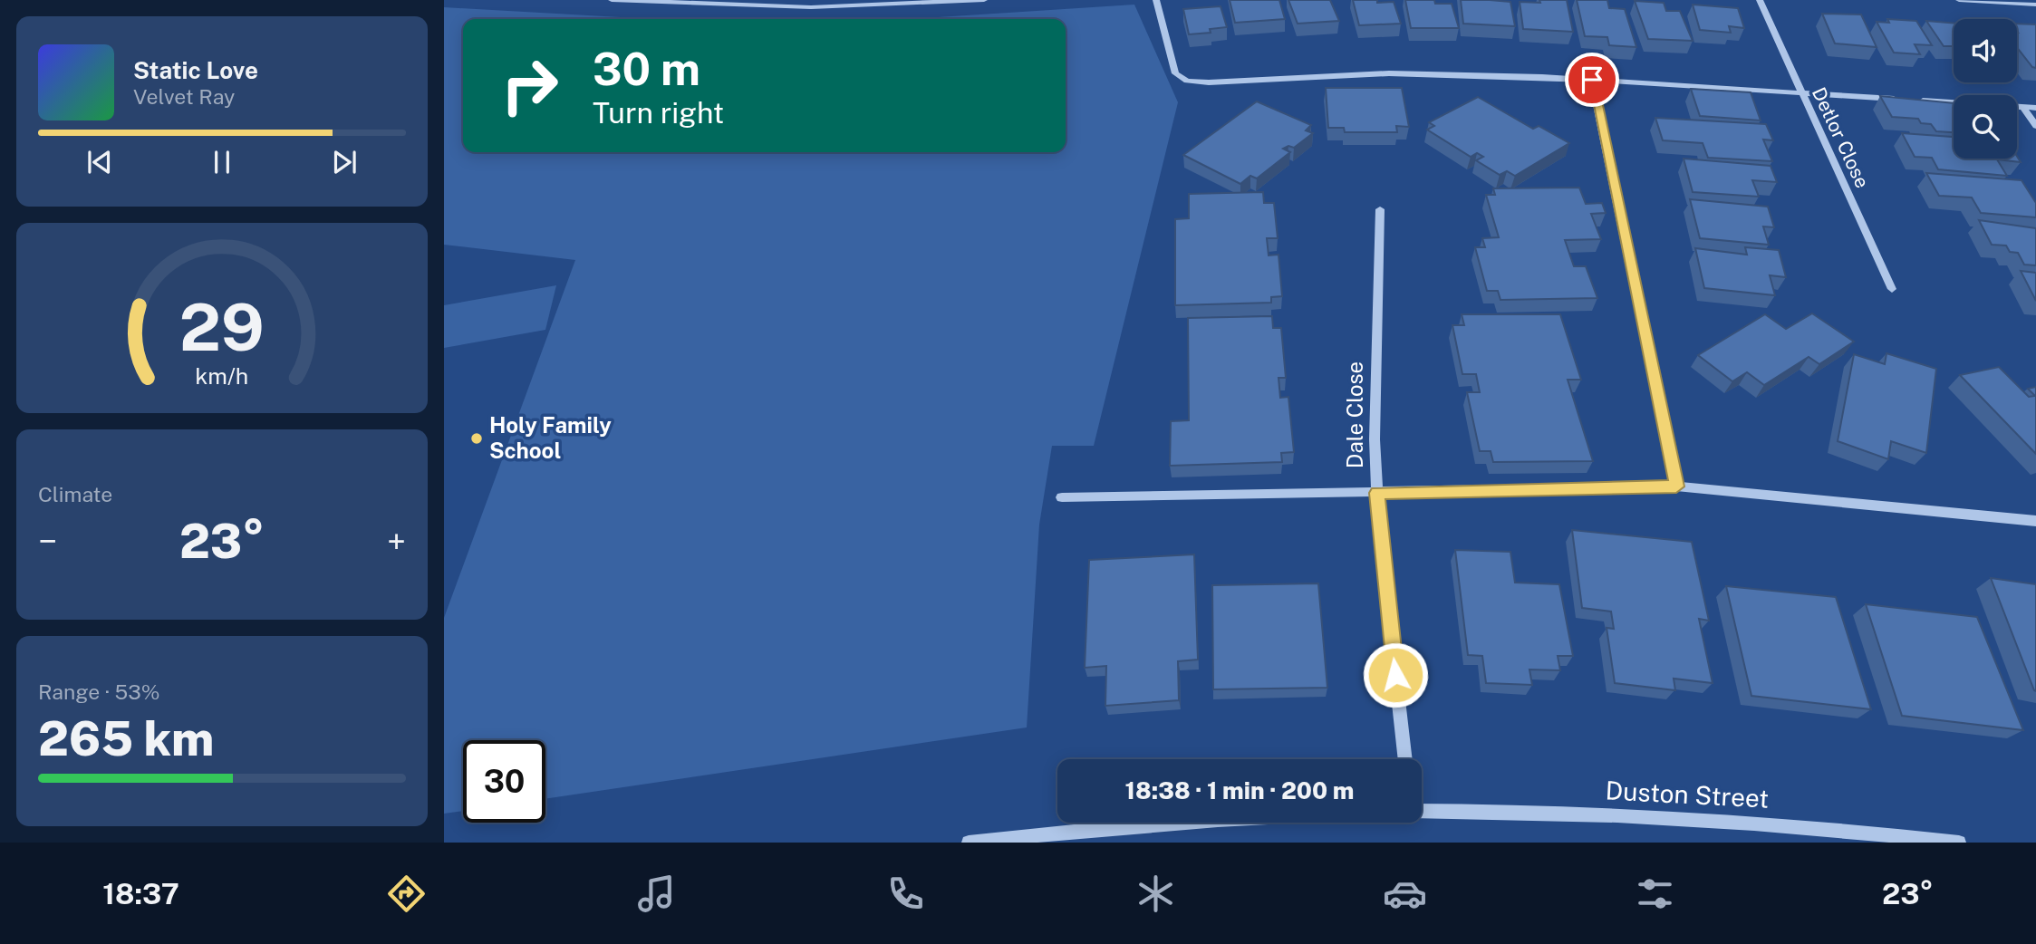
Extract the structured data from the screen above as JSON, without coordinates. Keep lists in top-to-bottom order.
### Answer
{
  "streets": {
    "street": ["Detlor Close", "Dale Close", "Duston Street"]
  },
  "places": ["Holy Family School"],
  "page": {
    "turn": ["30 m", "Turn right"],
    "song": ["Static Love", "Velvet Ray"],
    "tile": [
      "Climate",
      ["Range · 53%", "265 km"]
    ],
    "heat": ["−", "23°", "+"],
    "limit": "30",
    "trip": "18:38 · 1 min · 200 m",
    "tabs": ["18:37", "23°"],
    "gauge": ["29", "km/h"]
  }
}
